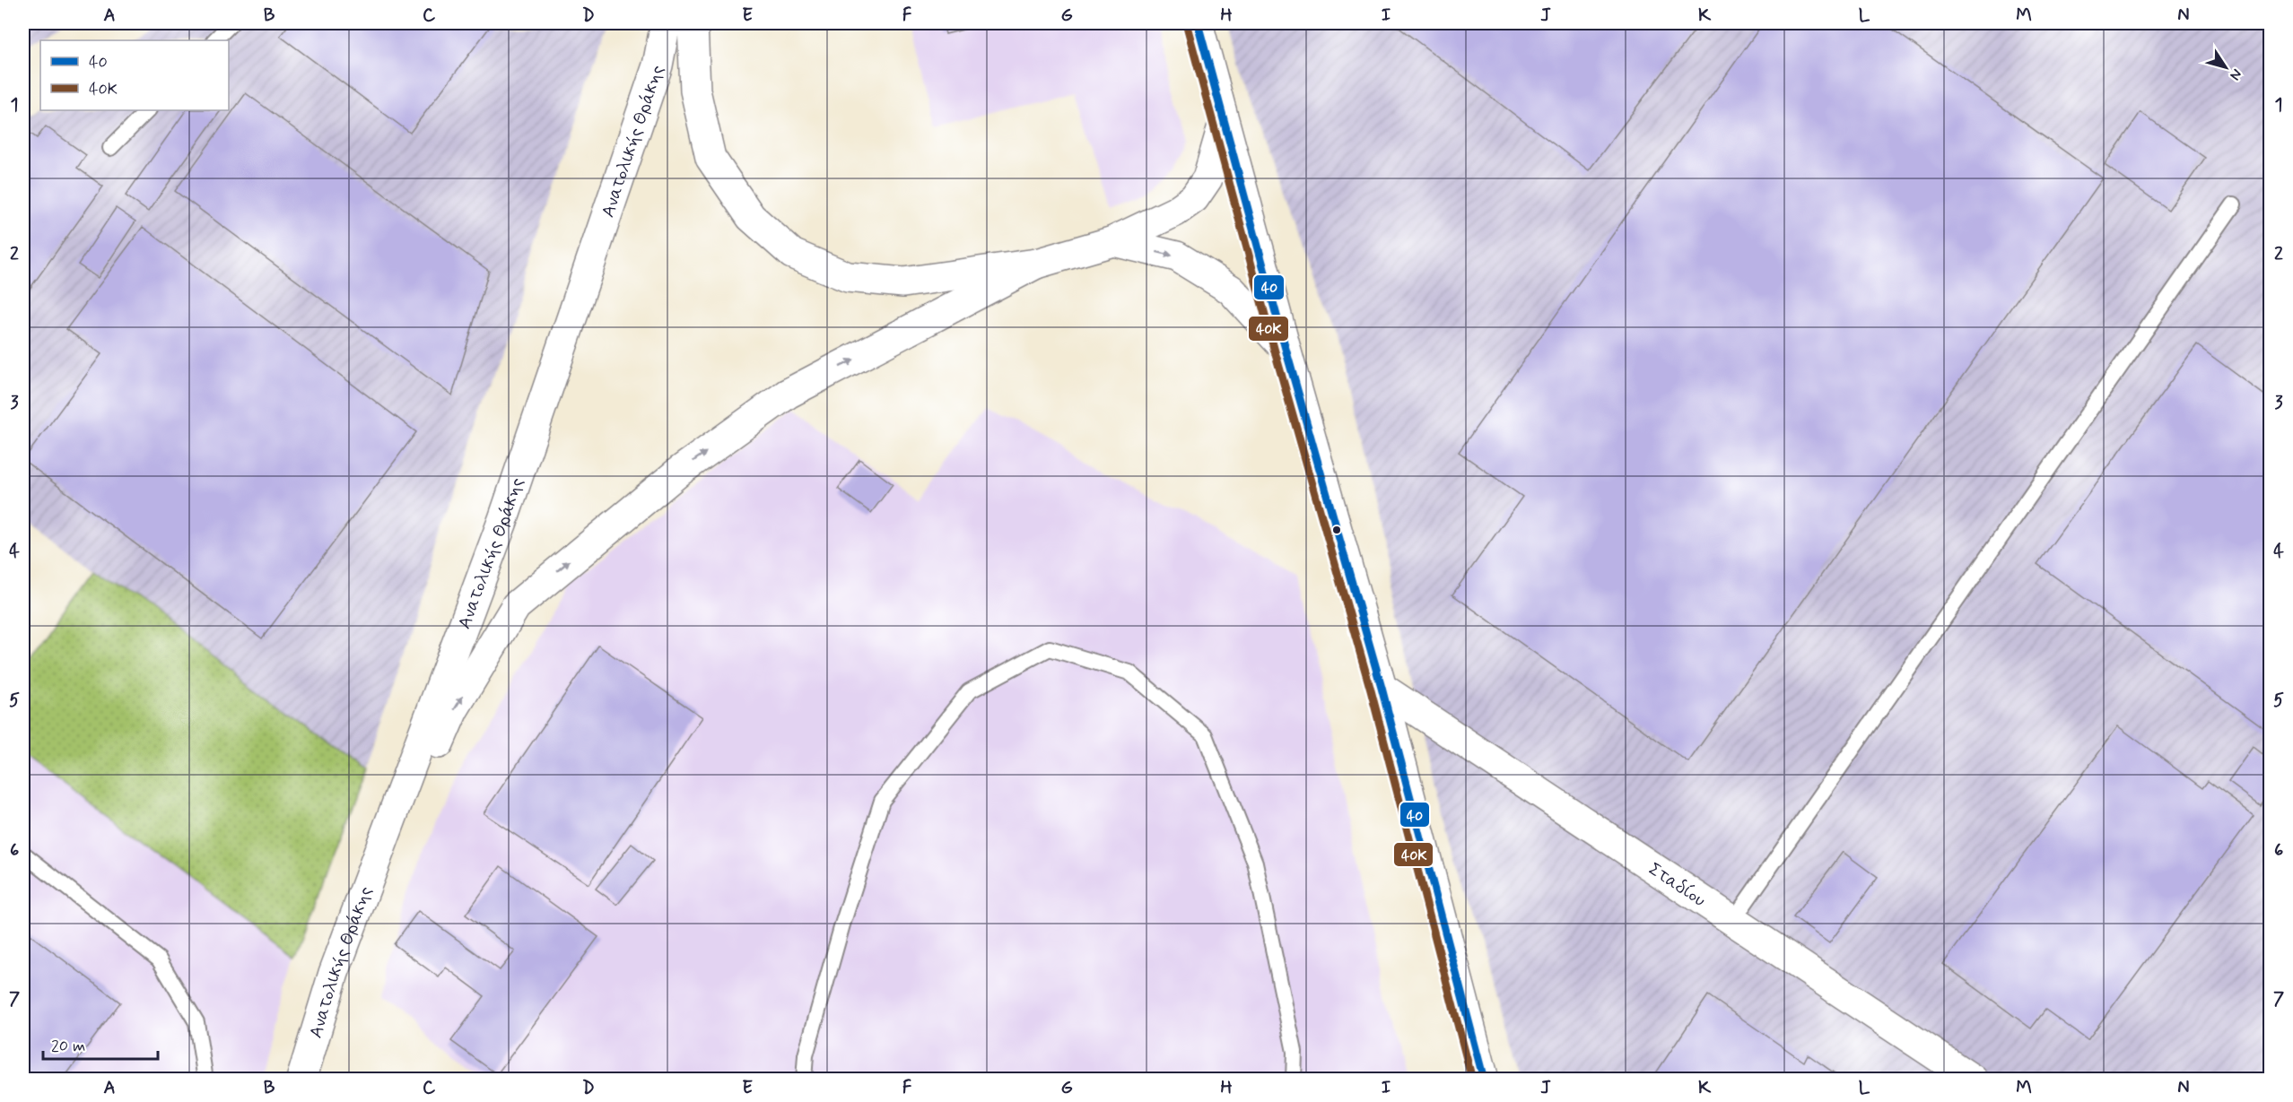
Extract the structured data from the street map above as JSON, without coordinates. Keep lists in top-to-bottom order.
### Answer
{
  "streets": {
    "street": ["Ανατολικής Θράκης", "Σταδίου"]
  },
  "lines": ["transit line 40", "transit line 40Κ"],
  "legend": ["40", "40Κ"],
  "scale_bar": "20 m",
  "north": "bottom right",
  "grid": {
    "columns": [
      "A",
      "B",
      "C",
      "D",
      "E",
      "F",
      "G",
      "H",
      "I",
      "J",
      "K",
      "L",
      "M",
      "N"
    ],
    "rows": [
      "1",
      "2",
      "3",
      "4",
      "5",
      "6",
      "7"
    ]
  }
}
